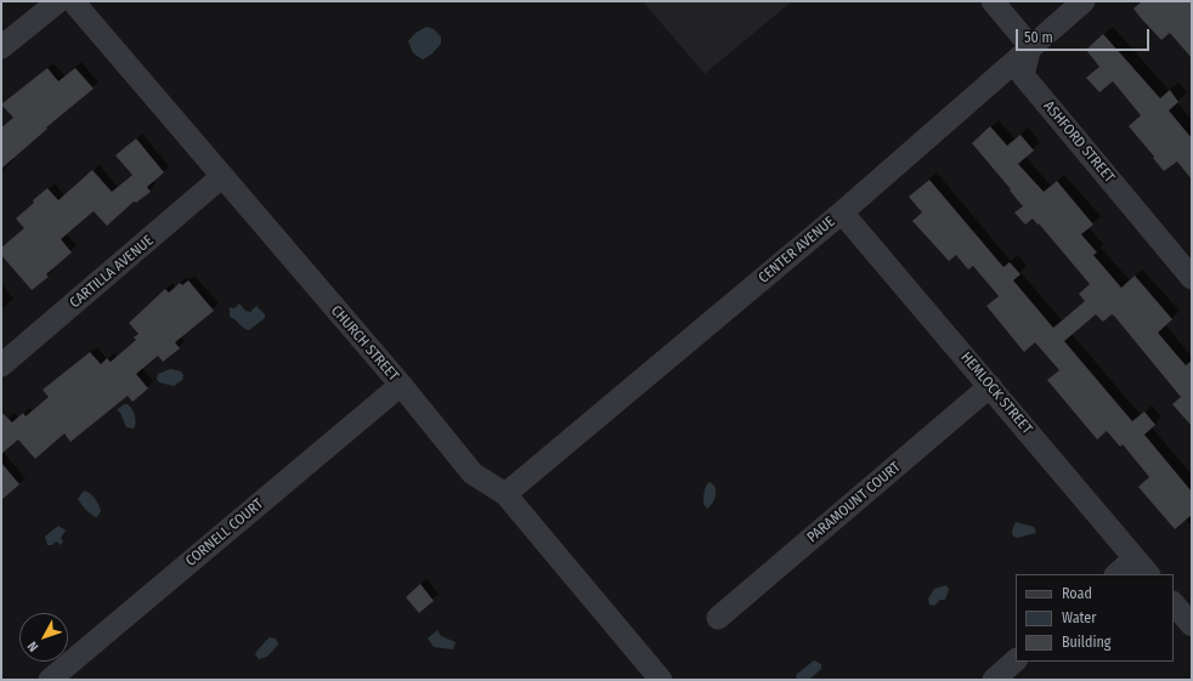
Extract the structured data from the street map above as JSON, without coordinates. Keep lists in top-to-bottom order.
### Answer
{
  "streets": {
    "street": [
      "ASHFORD STREET",
      "CENTER AVENUE",
      "CARTILLA AVENUE",
      "CHURCH STREET",
      "HEMLOCK STREET",
      "PARAMOUNT COURT",
      "CORNELL COURT"
    ]
  },
  "crossings": [
    ["ASHFORD STREET", "CENTER AVENUE"],
    ["CENTER AVENUE", "CHURCH STREET"],
    ["CENTER AVENUE", "HEMLOCK STREET"],
    ["CARTILLA AVENUE", "CHURCH STREET"],
    ["CHURCH STREET", "CORNELL COURT"],
    ["HEMLOCK STREET", "PARAMOUNT COURT"]
  ],
  "legend": ["Road", "Water", "Building"],
  "scale_bar": "50 m",
  "north": "bottom left"
}
